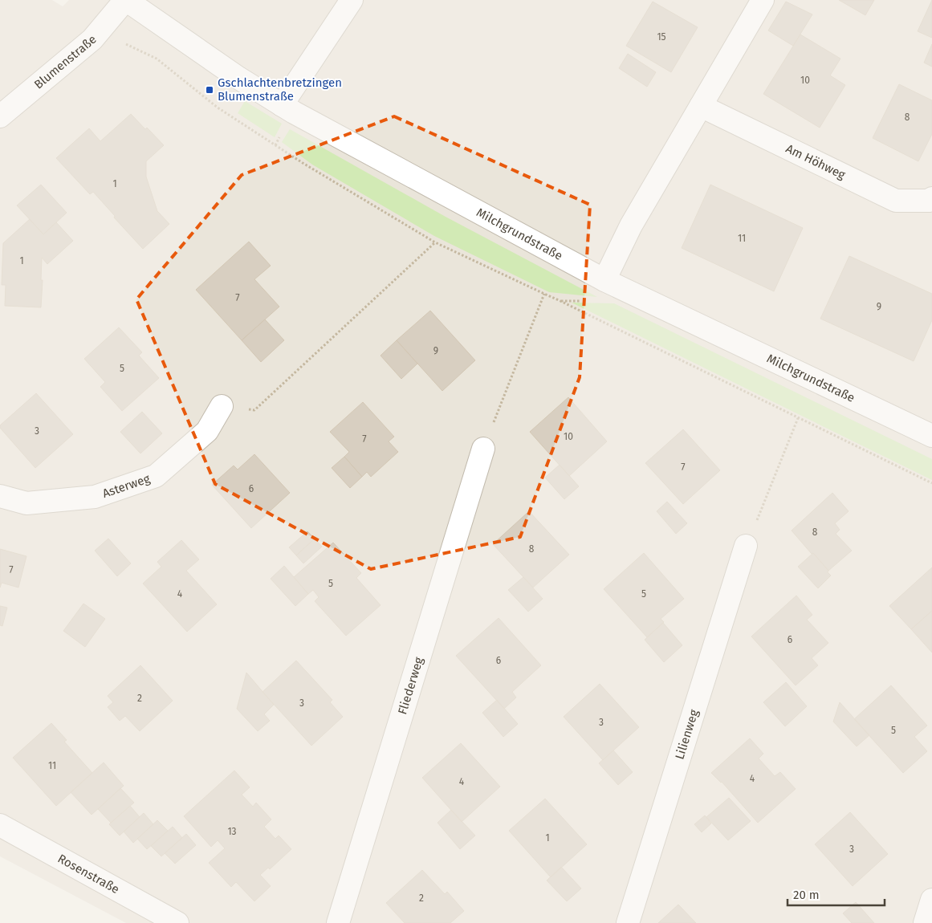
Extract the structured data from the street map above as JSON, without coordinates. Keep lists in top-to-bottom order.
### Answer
{
  "streets": {
    "street": [
      "Blumenstraße",
      "Am Höhweg",
      "Milchgrundstraße",
      "Asterweg",
      "Fliederweg",
      "Lilienweg",
      "Rosenstraße"
    ]
  },
  "crossings": [
    ["Blumenstraße", "Milchgrundstraße"]
  ],
  "places": {
    "transit": ["Gschlachtenbretzingen Blumenstraße"]
  },
  "house_numbers": [
    "15",
    "10",
    "8",
    "1",
    "11",
    "1",
    "7",
    "9",
    "9",
    "5",
    "3",
    "10",
    "7",
    "7",
    "6",
    "8",
    "8",
    "7",
    "5",
    "4",
    "5",
    "6",
    "6",
    "2",
    "3",
    "3",
    "5",
    "11",
    "4",
    "4",
    "13",
    "1",
    "3",
    "2"
  ],
  "scale_bar": "20 m"
}
